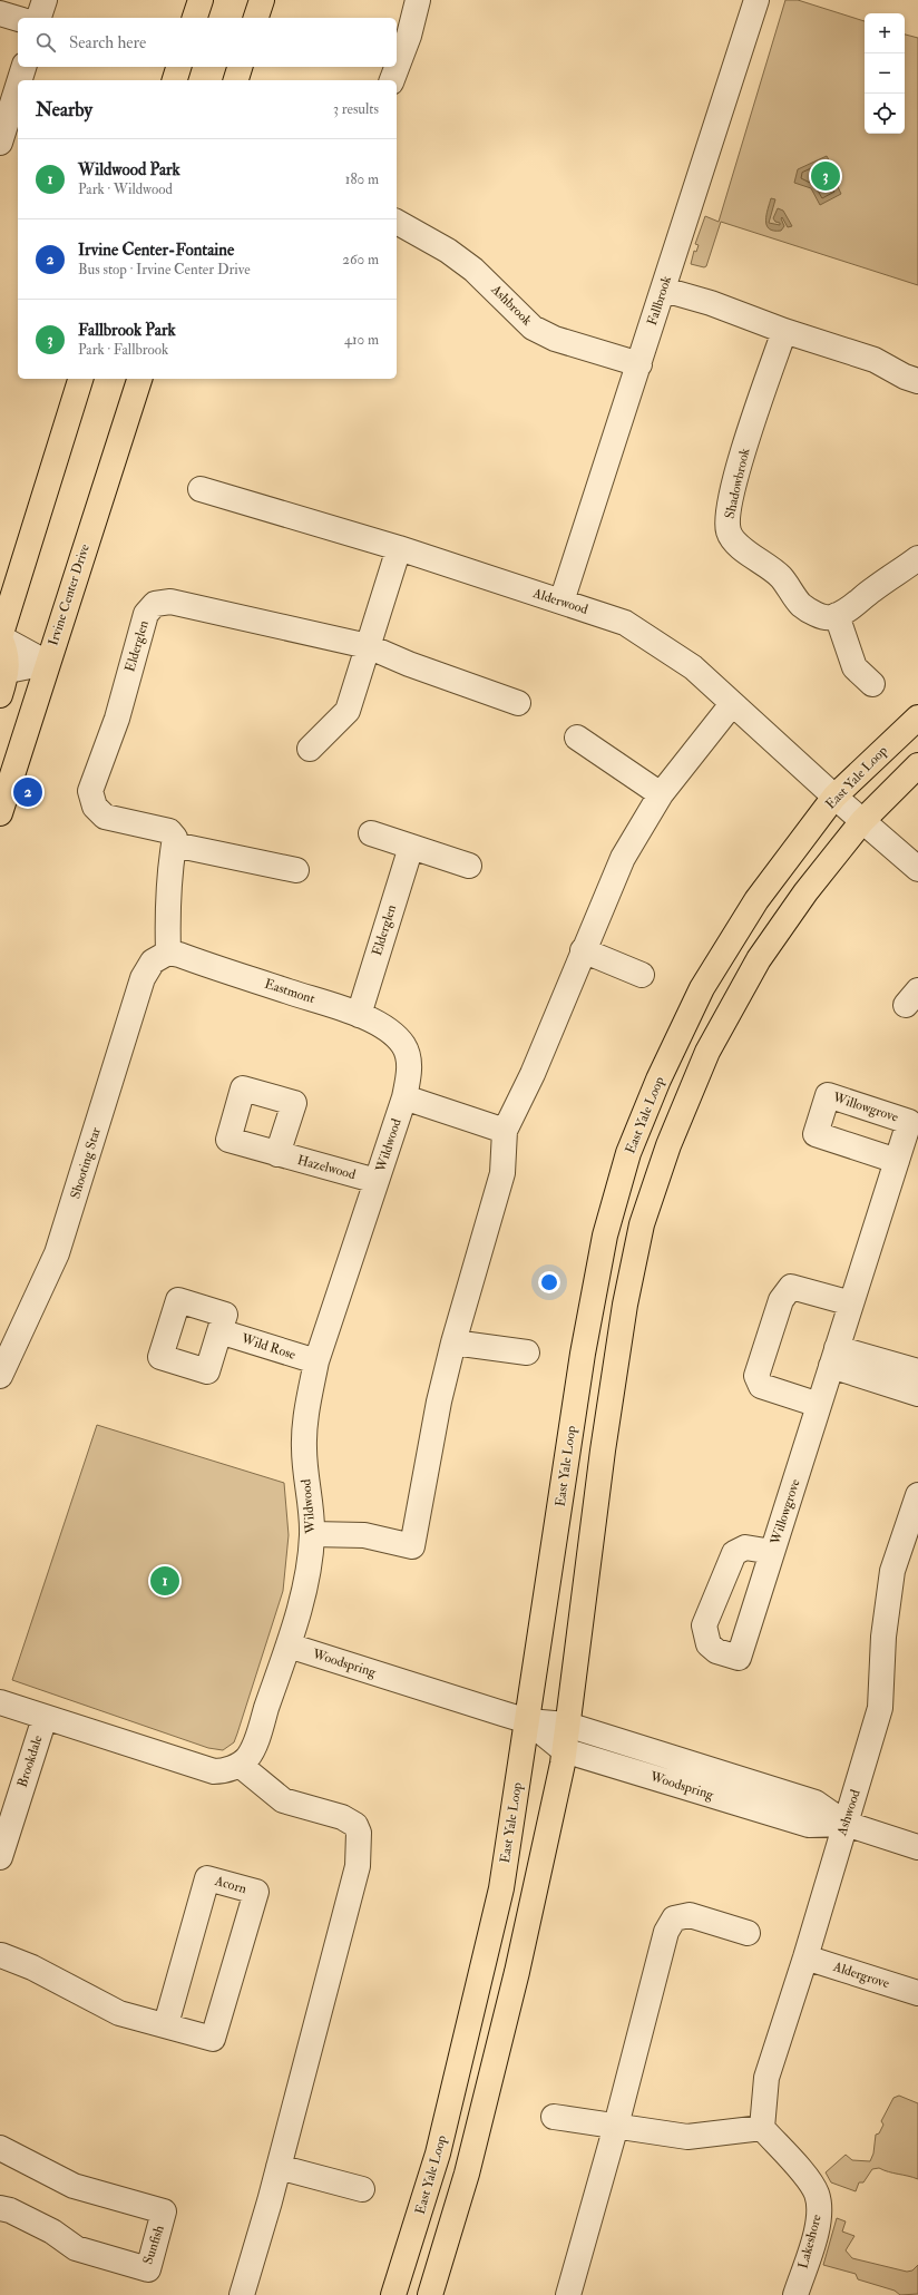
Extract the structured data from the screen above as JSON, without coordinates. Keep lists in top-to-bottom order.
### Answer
{
  "streets": {
    "main road": ["Irvine Center Drive", "East Yale Loop"],
    "street": [
      "Fallbrook",
      "Ashbrook",
      "Shadowbrook",
      "Alderwood",
      "Elderglen",
      "Eastmont",
      "Willowgrove",
      "Wildwood",
      "Shooting Star",
      "Hazelwood",
      "Wild Rose",
      "Woodspring",
      "Brookdale",
      "Ashwood",
      "Acorn",
      "Aldergrove",
      "Lakeshore",
      "Sunfish"
    ]
  },
  "crossings": [
    ["Fallbrook", "Ashbrook"],
    ["Fallbrook", "Alderwood"],
    ["Alderwood", "East Yale Loop"],
    ["Elderglen", "Eastmont"],
    ["East Yale Loop", "Woodspring"],
    ["Eastmont", "Wildwood"],
    ["Eastmont", "Shooting Star"],
    ["Wildwood", "Hazelwood"],
    ["Wildwood", "Wild Rose"],
    ["Wildwood", "Woodspring"],
    ["Woodspring", "Ashwood"],
    ["Ashwood", "Aldergrove"],
    ["Ashwood", "Lakeshore"]
  ],
  "page": {
    "map_buttons": ["+", "−"],
    "search": "Search here",
    "heading": ["Nearby", "3 results"],
    "list": [
      {
        "mark": "1",
        "name": "Wildwood Park",
        "note": "Park · Wildwood",
        "value": "180 m"
      },
      {
        "mark": "2",
        "name": "Irvine Center-Fontaine",
        "note": "Bus stop · Irvine Center Drive",
        "value": "260 m"
      },
      {
        "mark": "3",
        "name": "Fallbrook Park",
        "note": "Park · Fallbrook",
        "value": "410 m"
      }
    ],
    "pins": ["3", "2", "1"]
  }
}
